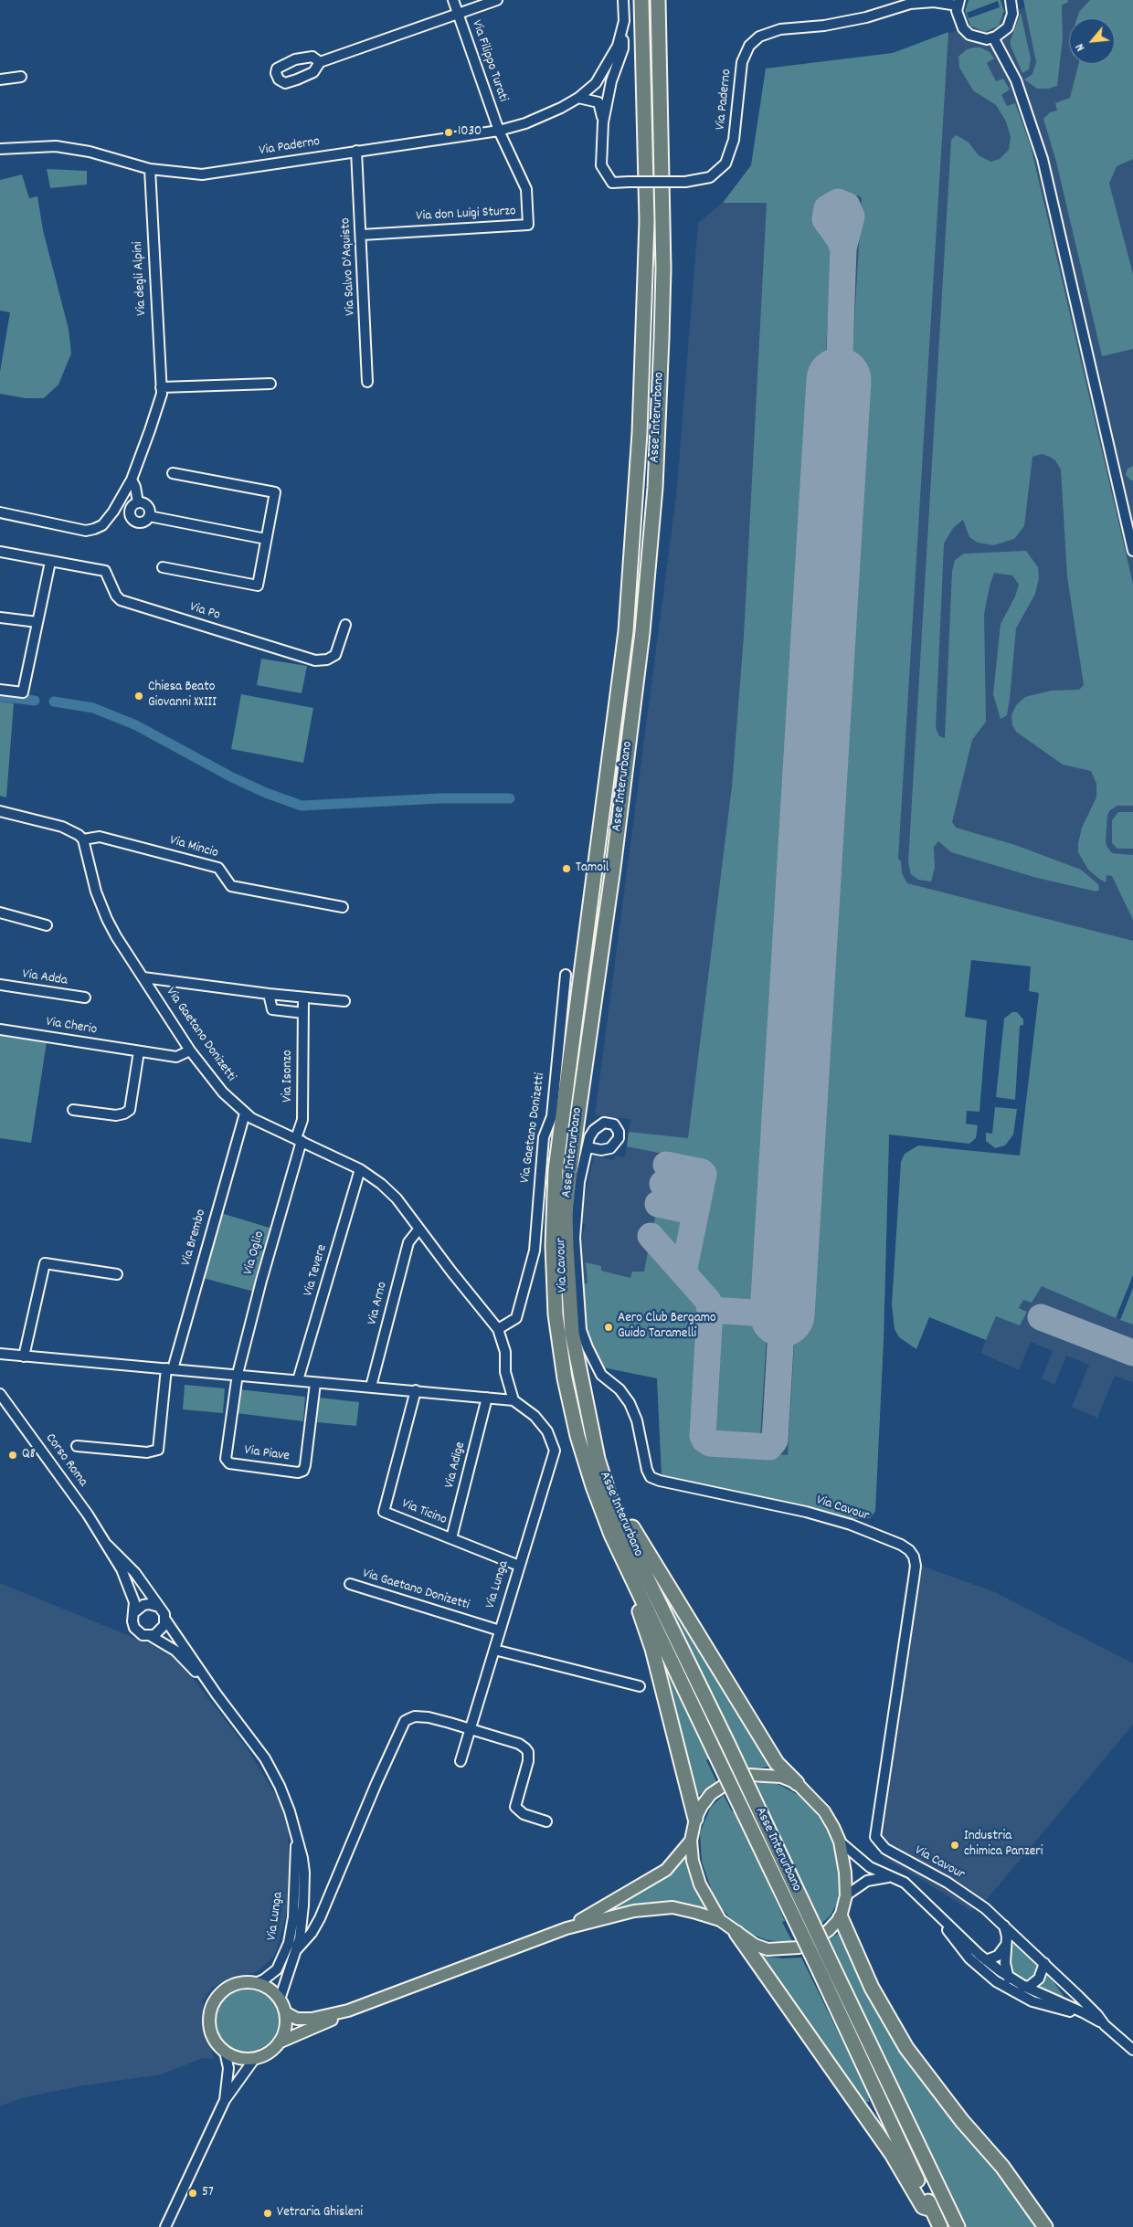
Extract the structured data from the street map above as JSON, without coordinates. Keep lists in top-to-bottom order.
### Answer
{
  "streets": {
    "highway": ["Asse Interurbano"],
    "main road": ["Via Lunga"],
    "street": [
      "Via Filippo Turati",
      "Via Paderno",
      "Via don Luigi Sturzo",
      "Via Salvo D'Aquisto",
      "Via degli Alpini",
      "Via Po",
      "Via Mincio",
      "Via Adda",
      "Via Cherio",
      "Via Gaetano Donizetti",
      "Via Isonzo",
      "Via Brembo",
      "Via Oglio",
      "Via Cavour",
      "Via Tevere",
      "Via Arno",
      "Via Piave",
      "Corso Roma",
      "Via Adige",
      "Via Ticino"
    ]
  },
  "crossings": [
    ["Via Filippo Turati", "Via Paderno"],
    ["Via Filippo Turati", "Via don Luigi Sturzo"],
    ["Via Paderno", "Via don Luigi Sturzo"],
    ["Via Paderno", "Via Salvo D'Aquisto"],
    ["Via Paderno", "Via degli Alpini"],
    ["Via don Luigi Sturzo", "Via Salvo D'Aquisto"],
    ["Via Mincio", "Via Gaetano Donizetti"],
    ["Via Cherio", "Via Gaetano Donizetti"],
    ["Via Gaetano Donizetti", "Via Isonzo"],
    ["Via Gaetano Donizetti", "Via Brembo"],
    ["Via Gaetano Donizetti", "Via Oglio"],
    ["Via Gaetano Donizetti", "Via Tevere"],
    ["Via Gaetano Donizetti", "Via Arno"],
    ["Via Gaetano Donizetti", "Via Lunga"],
    ["Via Isonzo", "Via Oglio"],
    ["Via Oglio", "Via Piave"],
    ["Corso Roma", "Via Lunga"],
    ["Via Adige", "Via Ticino"],
    ["Via Ticino", "Via Lunga"]
  ],
  "places": [
    "1030",
    "Chiesa Beato Giovanni XXIII",
    "Tamoil",
    "Aero Club Bergamo Guido Taramelli",
    "Q8",
    "Industria chimica Panzeri",
    "57",
    "Vetraria Ghisleni"
  ],
  "north": "bottom left"
}
